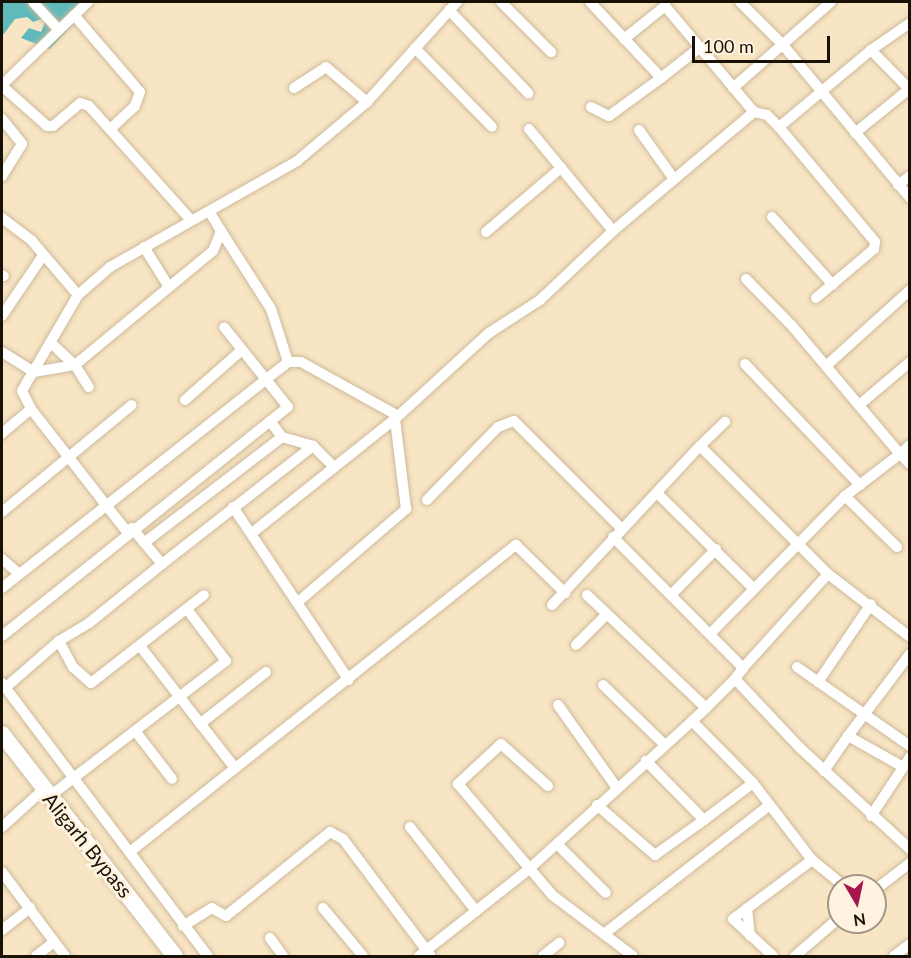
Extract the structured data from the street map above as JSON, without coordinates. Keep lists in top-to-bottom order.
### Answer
{
  "streets": {
    "highway": ["Aligarh Bypass"]
  },
  "scale_bar": "100 m",
  "north": "bottom"
}
